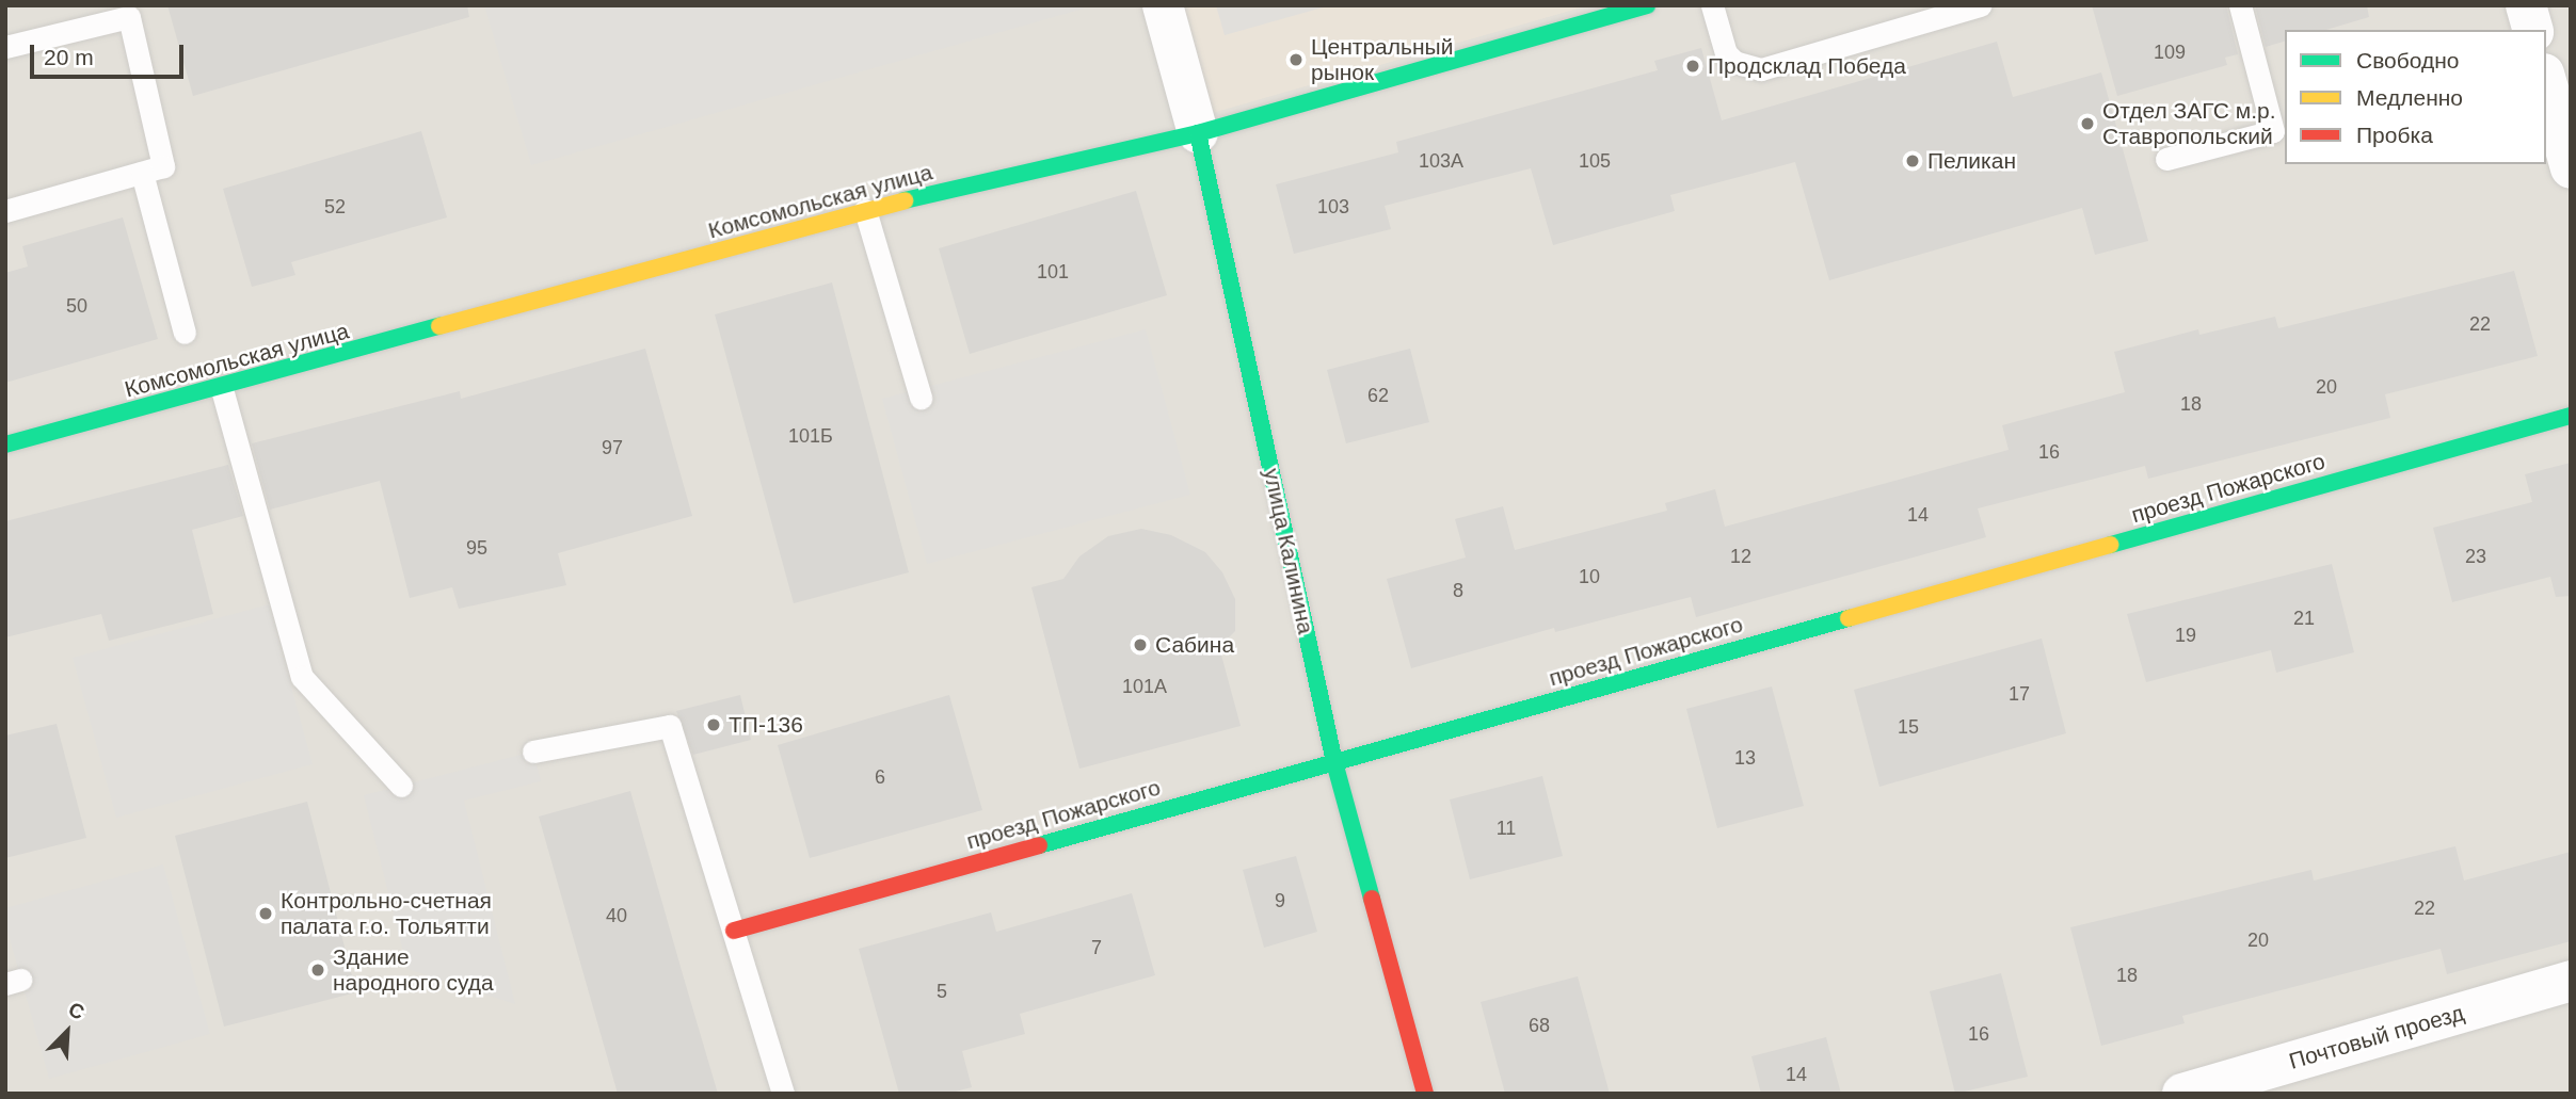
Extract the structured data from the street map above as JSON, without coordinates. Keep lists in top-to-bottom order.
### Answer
{
  "streets": {
    "street": [
      "Комсомольская улица",
      "проезд Пожарского",
      "улица Калинина",
      "Почтовый проезд"
    ]
  },
  "crossings": [
    ["Комсомольская улица", "улица Калинина"],
    ["проезд Пожарского", "улица Калинина"]
  ],
  "places": [
    "Центральный рынок",
    "Продсклад Победа",
    "Отдел ЗАГС м.р. Ставропольский",
    "Пеликан",
    "Сабина",
    "ТП-136",
    "Контрольно-счетная палата г.о. Тольятти",
    "Здание народного суда"
  ],
  "house_numbers": [
    "109",
    "103А",
    "105",
    "52",
    "103",
    "101",
    "50",
    "22",
    "20",
    "62",
    "18",
    "101Б",
    "97",
    "16",
    "14",
    "95",
    "12",
    "23",
    "10",
    "8",
    "21",
    "19",
    "101А",
    "17",
    "15",
    "13",
    "6",
    "11",
    "9",
    "22",
    "40",
    "20",
    "7",
    "18",
    "5",
    "68",
    "16",
    "14"
  ],
  "legend": ["Свободно", "Медленно", "Пробка"],
  "scale_bar": "20 m",
  "north": "top right"
}
